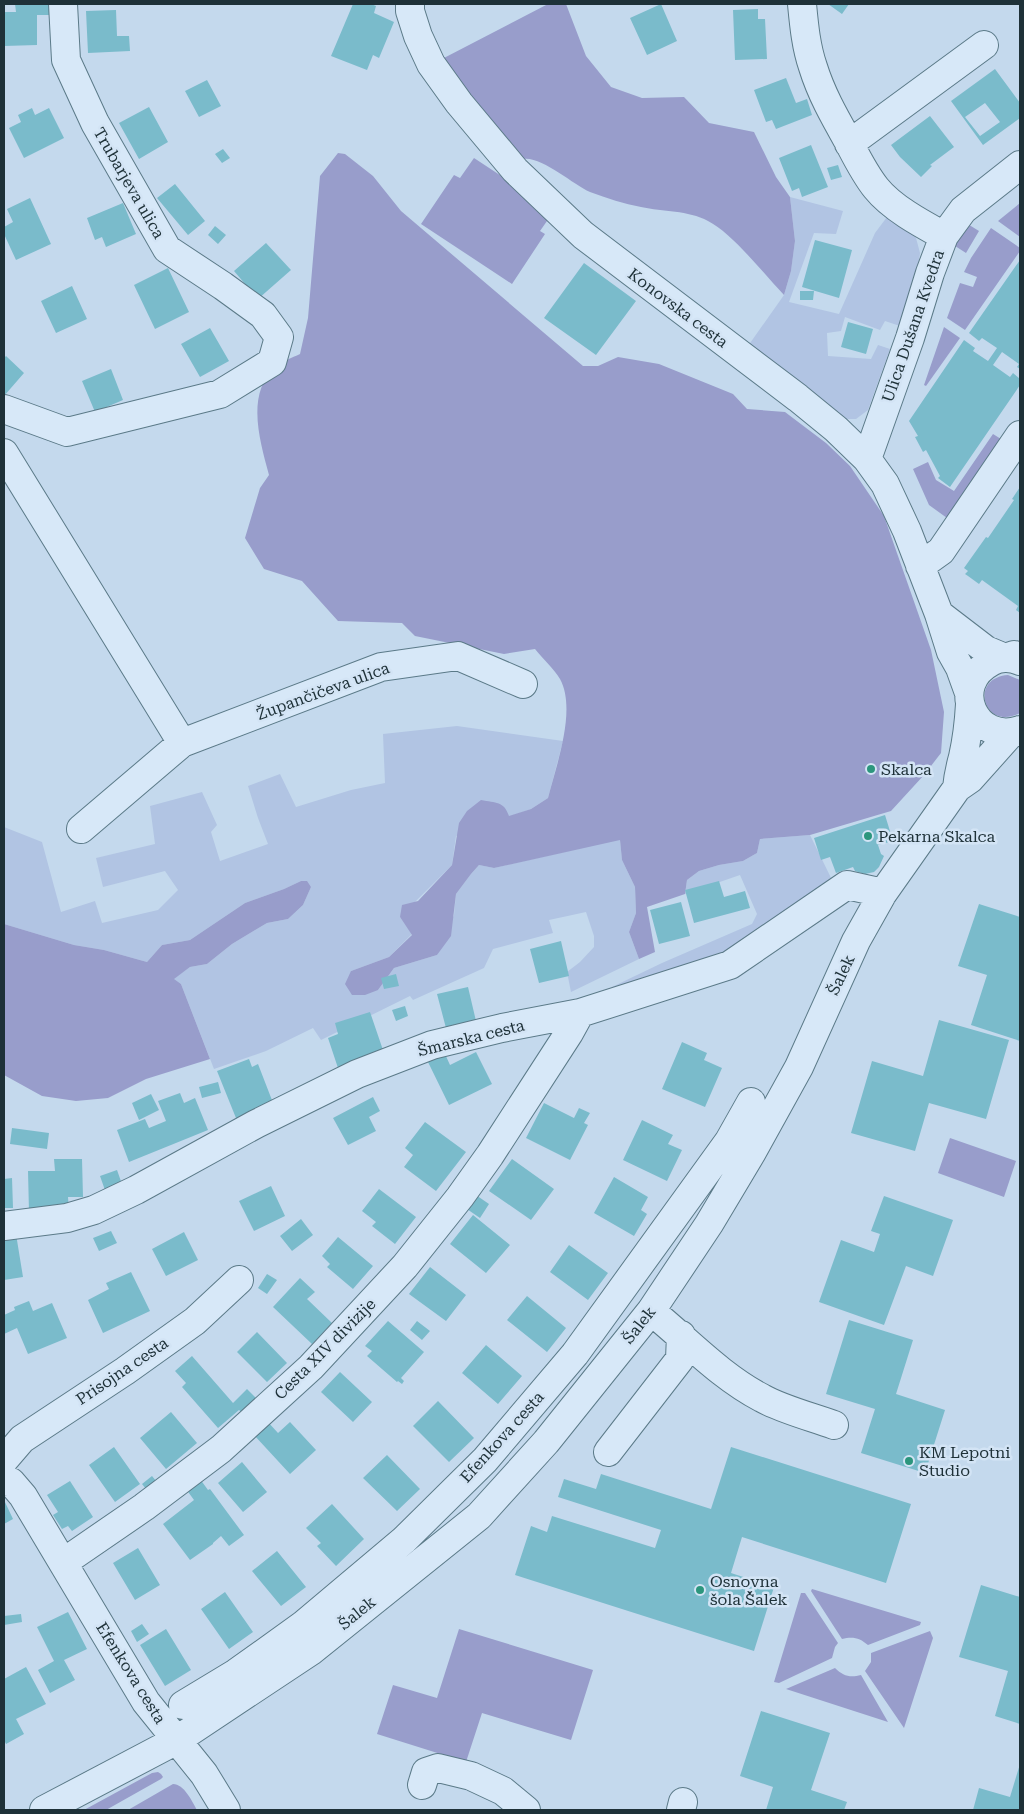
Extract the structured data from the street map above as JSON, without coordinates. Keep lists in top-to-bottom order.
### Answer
{
  "streets": {
    "street": [
      "Trubarjeva ulica",
      "Konovska cesta",
      "Ulica Dušana Kvedra",
      "Župančičeva ulica",
      "Šalek",
      "Šmarska cesta",
      "Cesta XIV divizije",
      "Prisojna cesta",
      "Efenkova cesta"
    ]
  },
  "crossings": [
    ["Konovska cesta", "Ulica Dušana Kvedra"],
    ["Šalek", "Šmarska cesta"],
    ["Šalek", "Efenkova cesta"],
    ["Šmarska cesta", "Cesta XIV divizije"],
    ["Cesta XIV divizije", "Efenkova cesta"]
  ],
  "places": [
    "Skalca",
    "Pekarna Skalca",
    "KM Lepotni Studio",
    "Osnovna šola Šalek"
  ]
}
